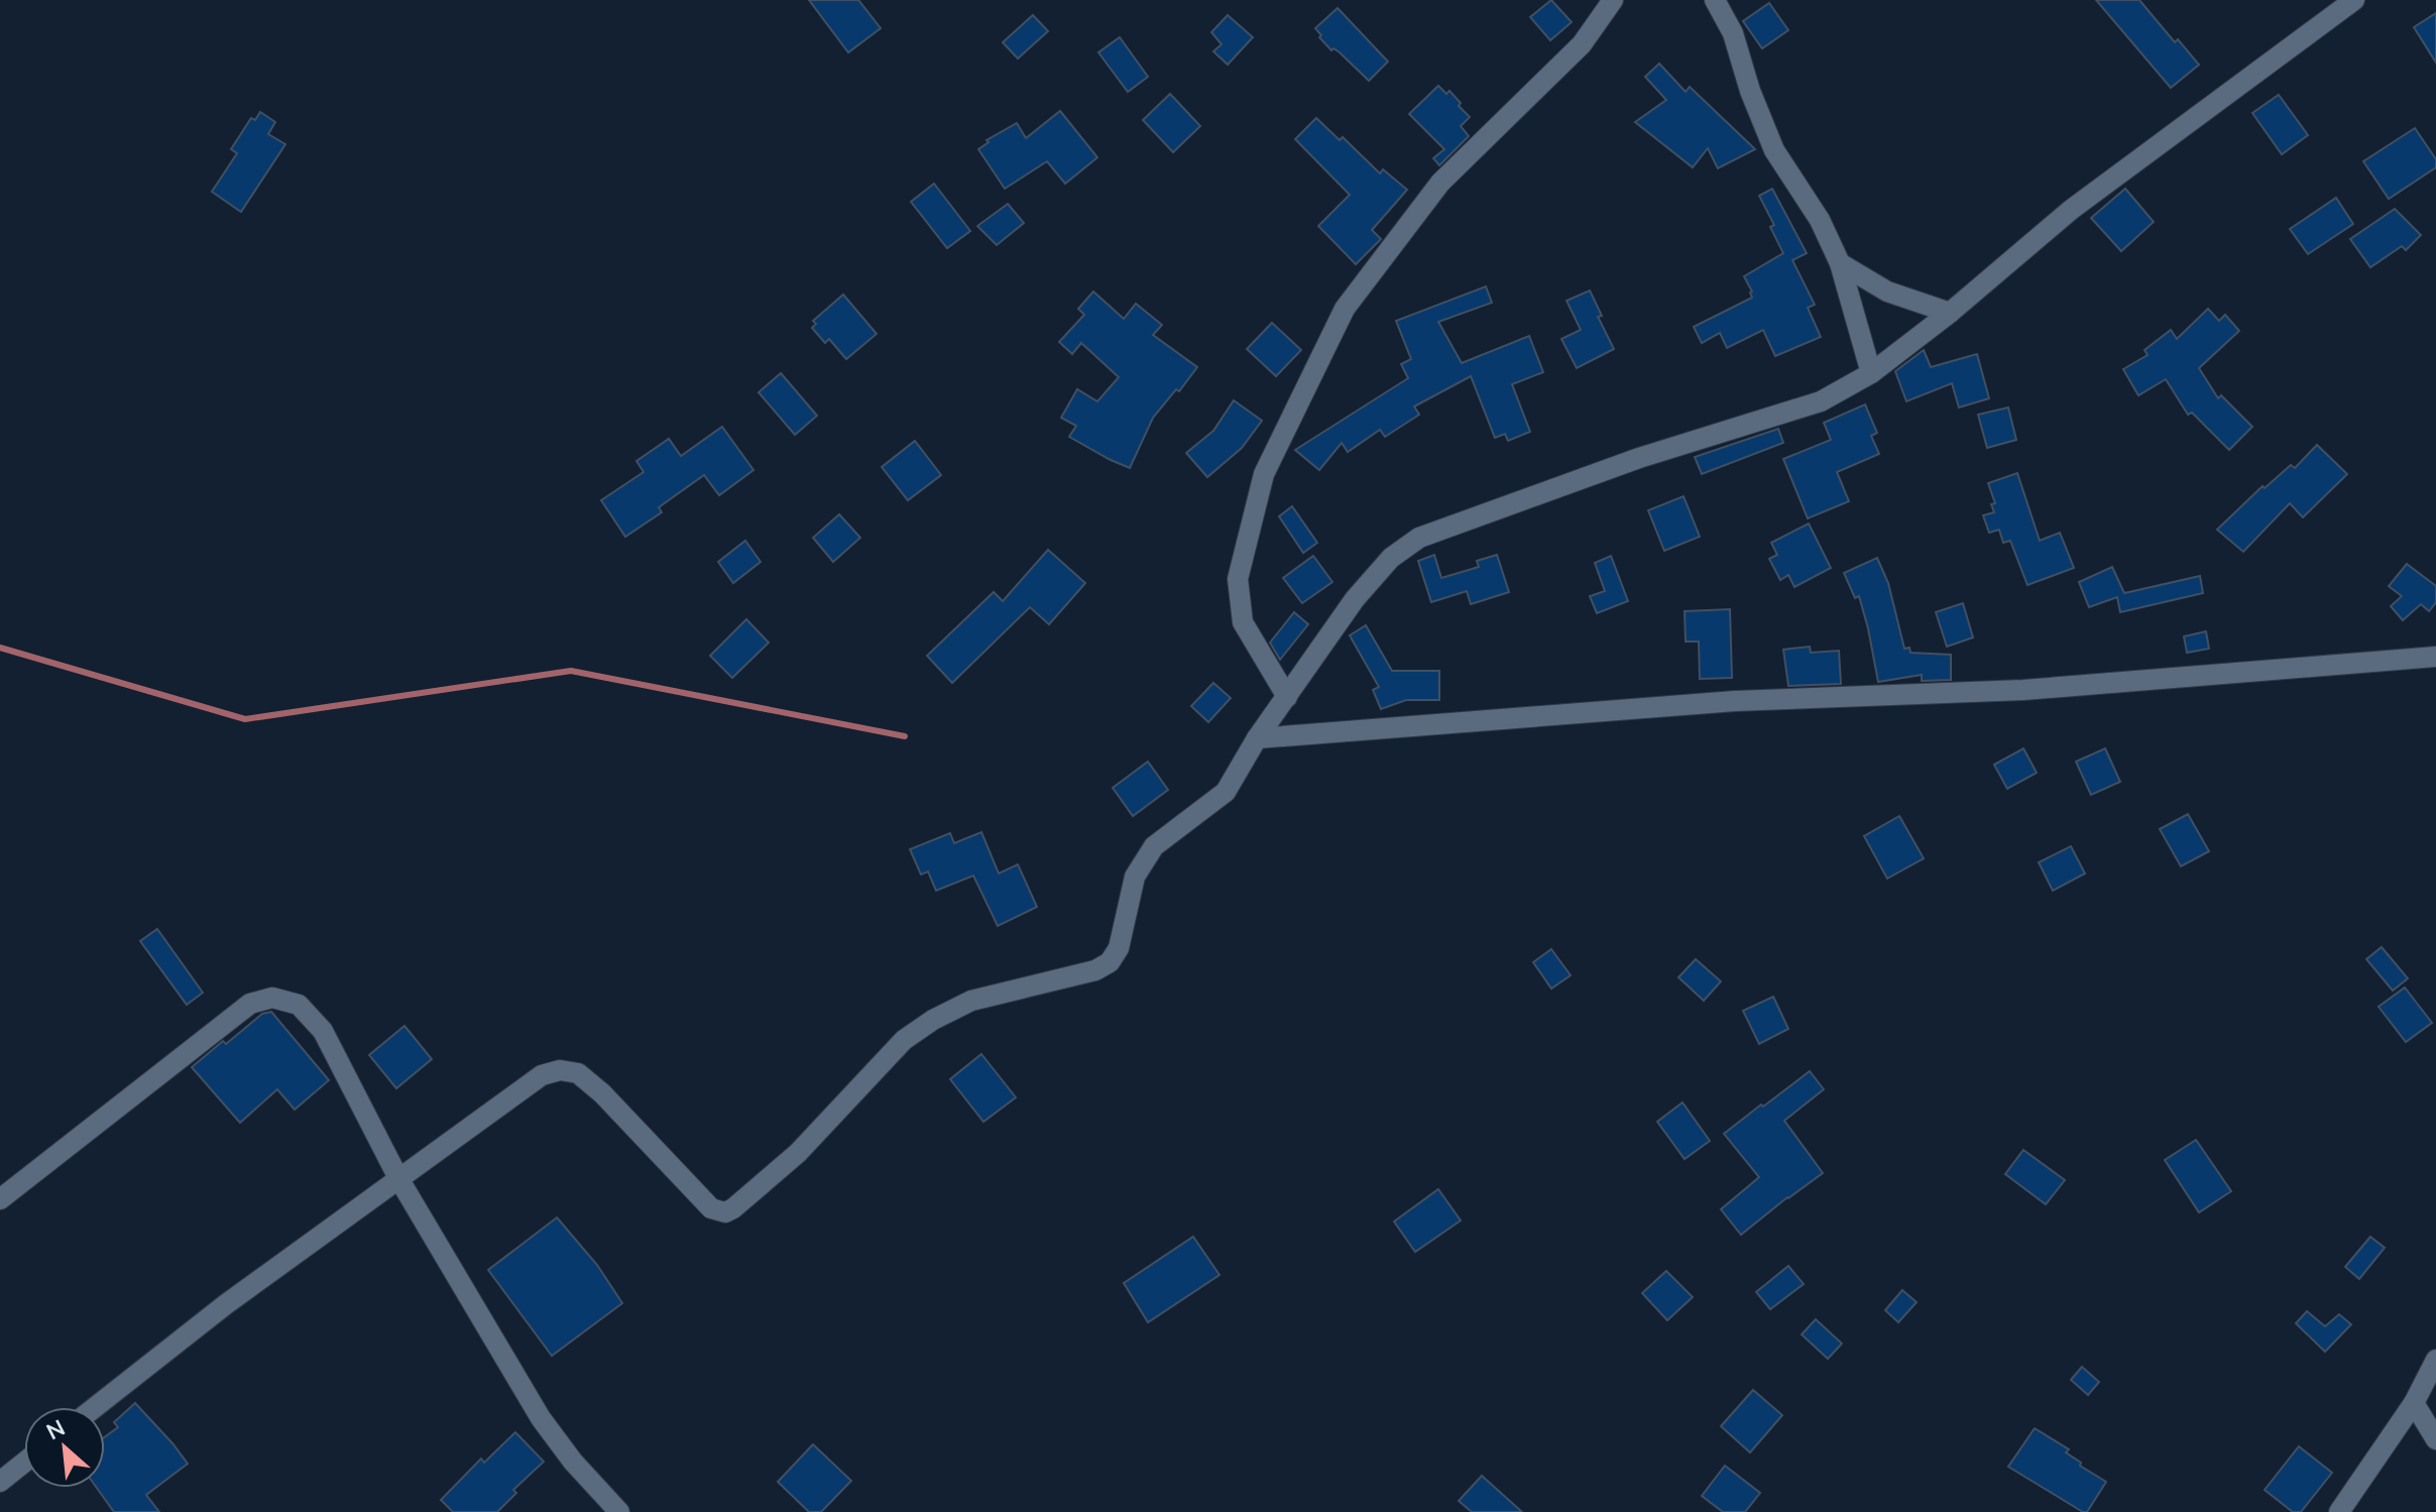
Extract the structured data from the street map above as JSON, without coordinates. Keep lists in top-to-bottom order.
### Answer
{
  "north": "top left"
}
